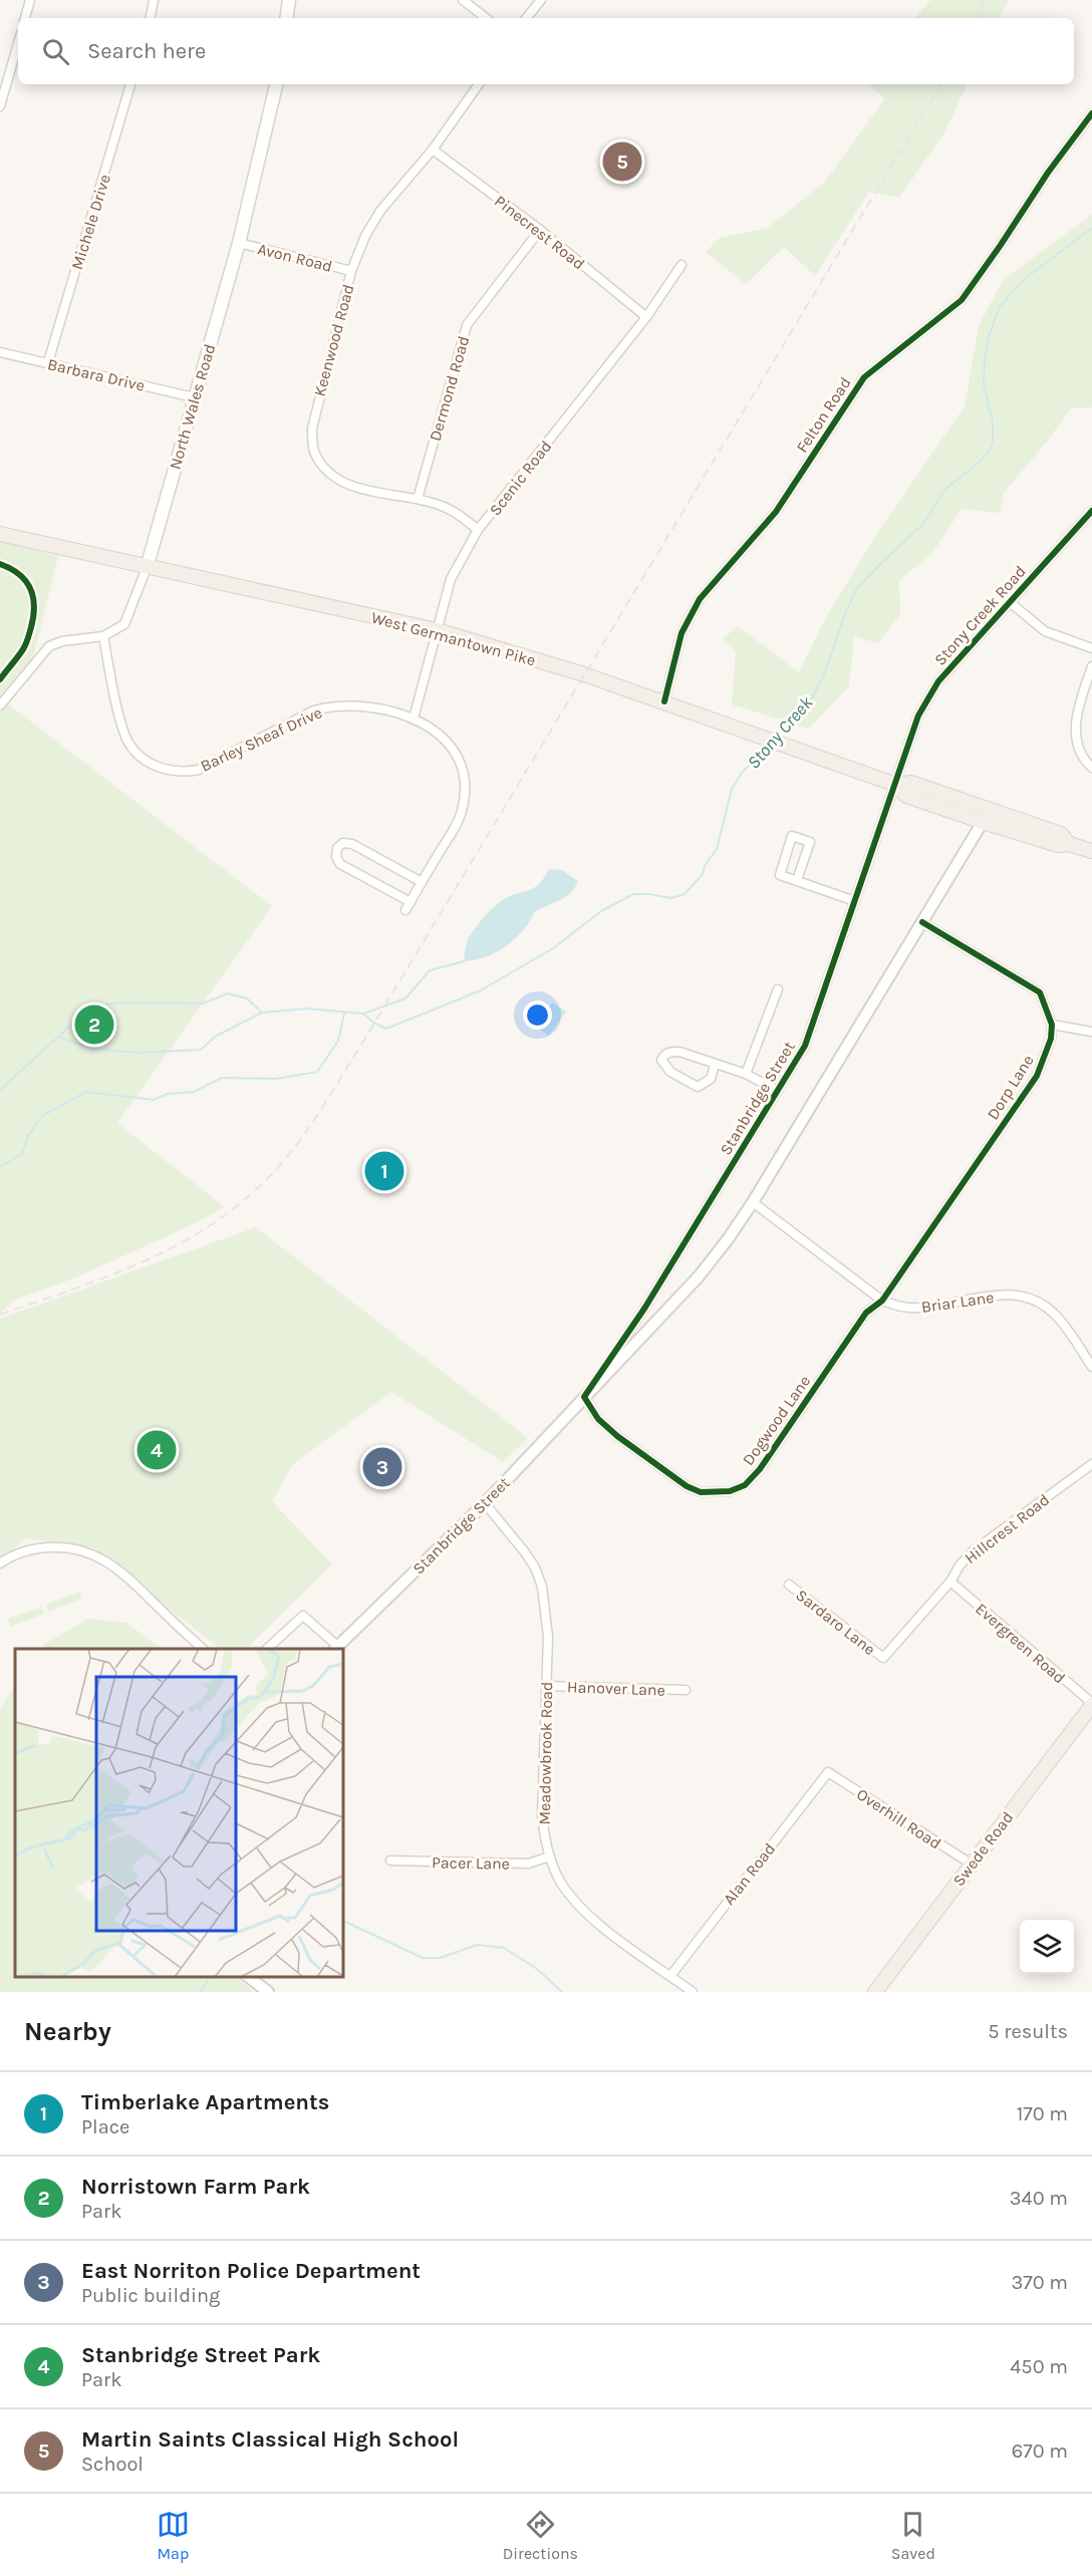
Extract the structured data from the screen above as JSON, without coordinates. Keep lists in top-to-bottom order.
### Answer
{
  "streets": {
    "main road": ["North Wales Road", "West Germantown Pike", "Swede Road"],
    "street": [
      "Michele Drive",
      "Pinecrest Road",
      "Avon Road",
      "Keenwood Road",
      "Barbara Drive",
      "Dermond Road",
      "Felton Road",
      "Scenic Road",
      "Stony Creek Road",
      "Barley Sheaf Drive",
      "Dorp Lane",
      "Stanbridge Street",
      "Briar Lane",
      "Dogwood Lane",
      "Hillcrest Road",
      "Sardaro Lane",
      "Evergreen Road",
      "Hanover Lane",
      "Meadowbrook Road",
      "Overhill Road",
      "Pacer Lane",
      "Alan Road"
    ]
  },
  "crossings": [
    ["Michele Drive", "Barbara Drive"],
    ["Pinecrest Road", "Keenwood Road"],
    ["Pinecrest Road", "Dermond Road"],
    ["Pinecrest Road", "Scenic Road"],
    ["Avon Road", "Keenwood Road"],
    ["Avon Road", "North Wales Road"],
    ["Keenwood Road", "Dermond Road"],
    ["Keenwood Road", "Scenic Road"],
    ["Barbara Drive", "North Wales Road"],
    ["North Wales Road", "West Germantown Pike"],
    ["North Wales Road", "Barley Sheaf Drive"],
    ["Felton Road", "West Germantown Pike"],
    ["Scenic Road", "West Germantown Pike"],
    ["Scenic Road", "Barley Sheaf Drive"],
    ["Stony Creek Road", "West Germantown Pike"],
    ["Stony Creek Road", "Stanbridge Street"],
    ["West Germantown Pike", "Stanbridge Street"],
    ["Dorp Lane", "Briar Lane"],
    ["Dorp Lane", "Dogwood Lane"],
    ["Stanbridge Street", "Briar Lane"],
    ["Stanbridge Street", "Dogwood Lane"],
    ["Stanbridge Street", "Meadowbrook Road"],
    ["Briar Lane", "Dogwood Lane"],
    ["Hillcrest Road", "Sardaro Lane"],
    ["Hillcrest Road", "Evergreen Road"],
    ["Evergreen Road", "Swede Road"],
    ["Hanover Lane", "Meadowbrook Road"],
    ["Meadowbrook Road", "Pacer Lane"],
    ["Meadowbrook Road", "Alan Road"],
    ["Overhill Road", "Swede Road"],
    ["Overhill Road", "Alan Road"]
  ],
  "water": ["Stony Creek"],
  "page": {
    "search": "Search here",
    "pins": [
      "5",
      "2",
      "1",
      "4",
      "3"
    ],
    "heading": ["Nearby", "5 results"],
    "list": [
      {
        "mark": "1",
        "name": "Timberlake Apartments",
        "note": "Place",
        "value": "170 m"
      },
      {
        "mark": "2",
        "name": "Norristown Farm Park",
        "note": "Park",
        "value": "340 m"
      },
      {
        "mark": "3",
        "name": "East Norriton Police Department",
        "note": "Public building",
        "value": "370 m"
      },
      {
        "mark": "4",
        "name": "Stanbridge Street Park",
        "note": "Park",
        "value": "450 m"
      },
      {
        "mark": "5",
        "name": "Martin Saints Classical High School",
        "note": "School",
        "value": "670 m"
      }
    ],
    "nav": ["Map", "Directions", "Saved"]
  }
}
